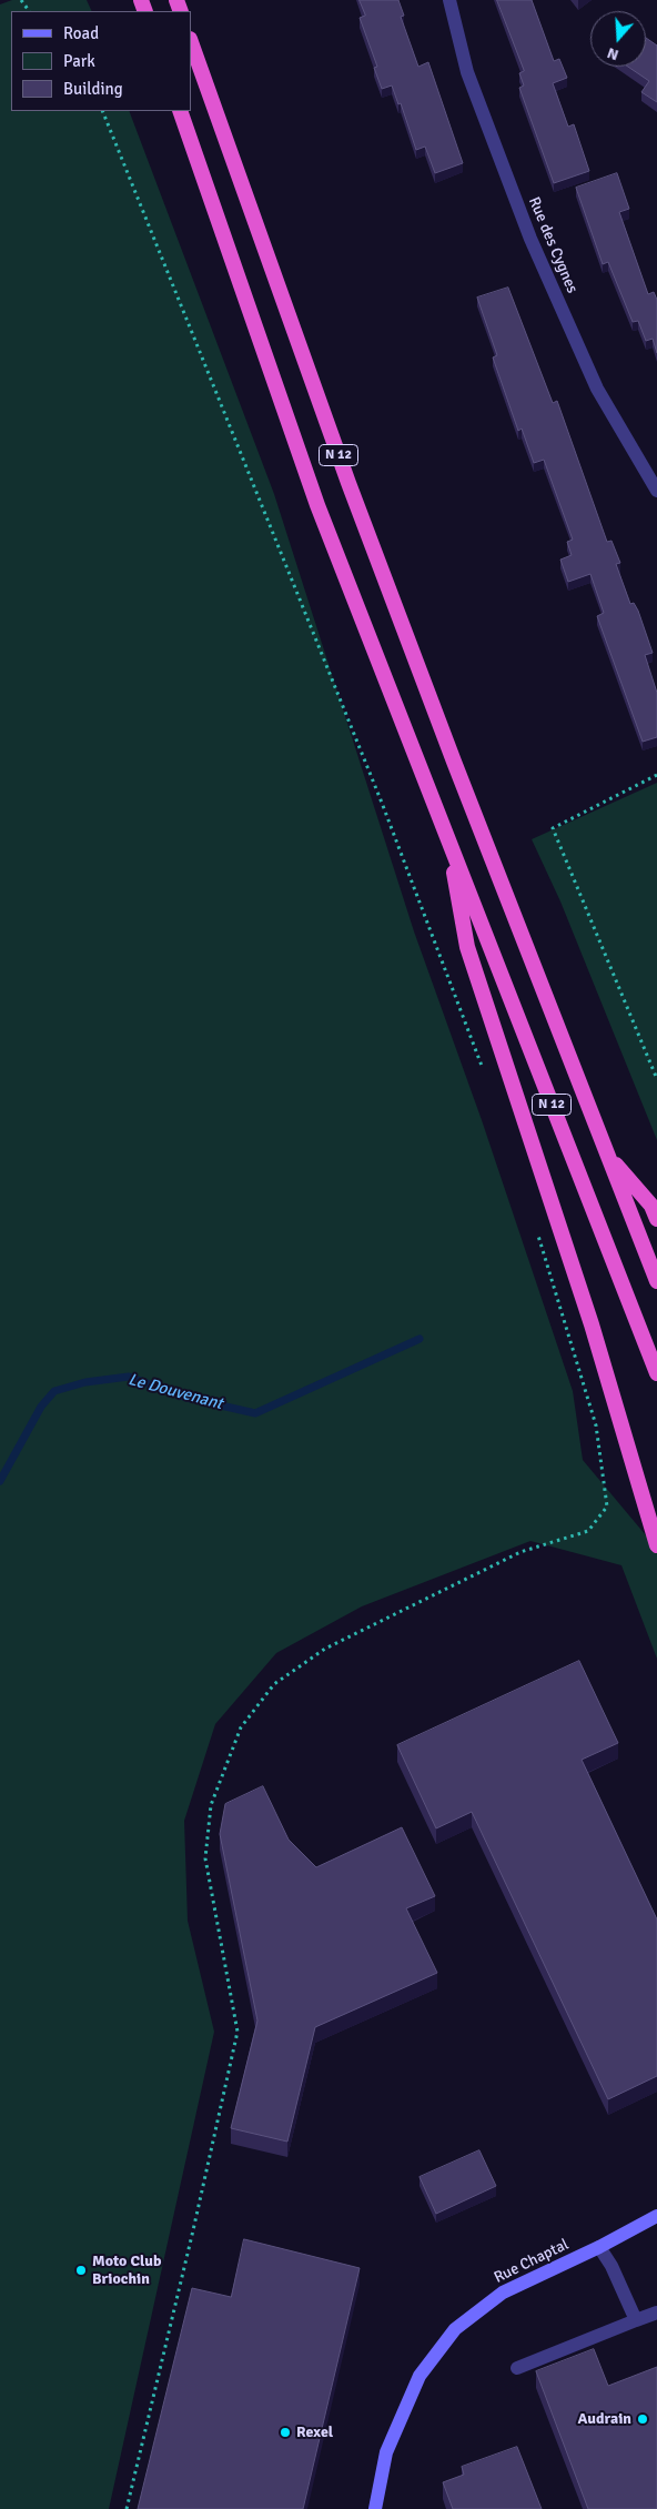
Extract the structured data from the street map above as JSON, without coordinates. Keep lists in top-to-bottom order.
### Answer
{
  "streets": {
    "highway": ["N 12"],
    "main road": ["Rue Chaptal"],
    "street": ["Rue des Cygnes"]
  },
  "water": ["Le Douvenant"],
  "places": ["Moto Club Briochin", "Audrain", "Rexel"],
  "legend": ["Road", "Park", "Building"],
  "north": "bottom"
}
